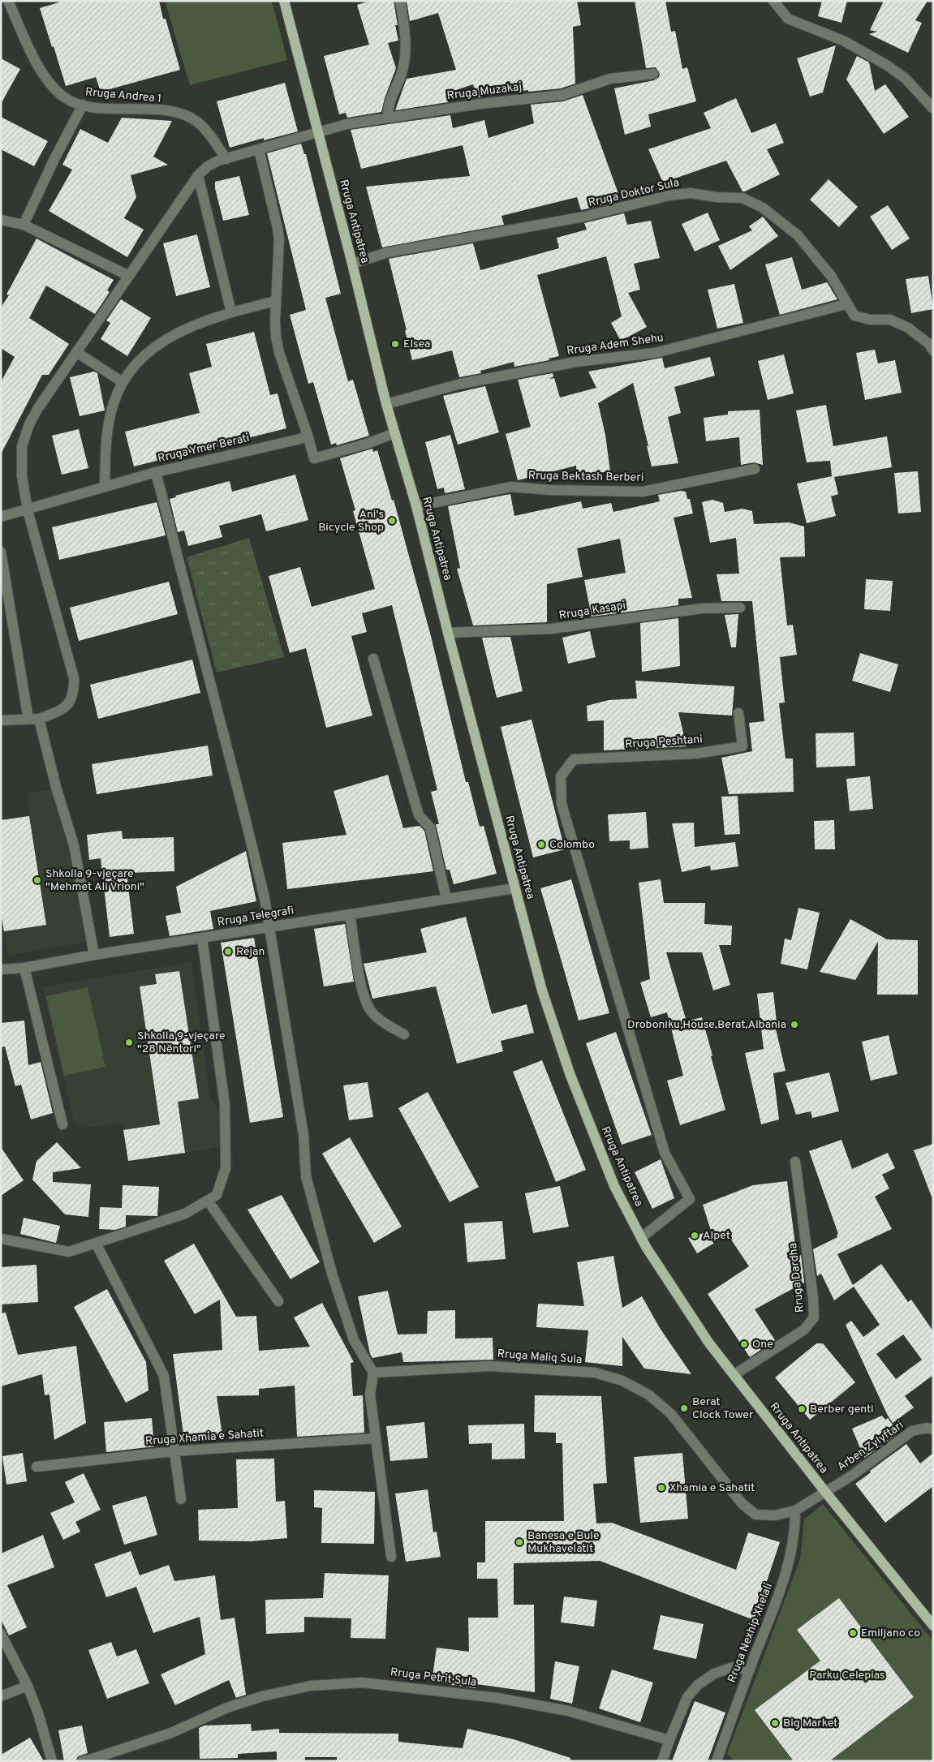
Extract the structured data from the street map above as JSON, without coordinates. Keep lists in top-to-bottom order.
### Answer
{
  "streets": {
    "main road": ["Rruga Antipatrea"],
    "street": [
      "Rruga Muzakaj",
      "Rruga Andrea 1",
      "Rruga Doktor Sula",
      "Rruga Adem Shehu",
      "Rruga Ymer Berati",
      "Rruga Bektash Berberi",
      "Rruga Kasapi",
      "Rruga Peshtani",
      "Rruga Telegrafi",
      "Rruga Dardha",
      "Rruga Maliq Sula",
      "Rruga Xhamia e Sahatit",
      "Arben Zylyftari",
      "Rruga Nexhip Xhelali",
      "Rruga Petrit Sula"
    ]
  },
  "crossings": [
    ["Rruga Muzakaj", "Rruga Andrea 1"],
    ["Rruga Muzakaj", "Rruga Antipatrea"],
    ["Rruga Doktor Sula", "Rruga Antipatrea"],
    ["Rruga Doktor Sula", "Rruga Adem Shehu"],
    ["Rruga Antipatrea", "Rruga Adem Shehu"],
    ["Rruga Antipatrea", "Rruga Bektash Berberi"],
    ["Rruga Antipatrea", "Rruga Kasapi"],
    ["Rruga Antipatrea", "Rruga Peshtani"],
    ["Rruga Antipatrea", "Rruga Telegrafi"],
    ["Rruga Antipatrea", "Rruga Dardha"],
    ["Rruga Antipatrea", "Rruga Maliq Sula"],
    ["Rruga Antipatrea", "Arben Zylyftari"],
    ["Rruga Maliq Sula", "Arben Zylyftari"],
    ["Rruga Maliq Sula", "Rruga Nexhip Xhelali"]
  ],
  "parks": ["Parku Celepias"],
  "places": [
    "Elsea",
    "Ani's Bicycle Shop",
    "Colombo",
    "Shkolla 9-vjeçare \"Mehmet Ali Vrioni\"",
    "Rejan",
    "Droboniku,House,Berat,Albania",
    "Shkolla 9-vjeçare \"28 Nëntori\"",
    "Alpet",
    "One",
    "Berat Clock Tower",
    "Berber genti",
    "Xhamia e Sahatit",
    "Banesa e Bule Mukhavelatit",
    "Emiljano co",
    "Big Market"
  ]
}
